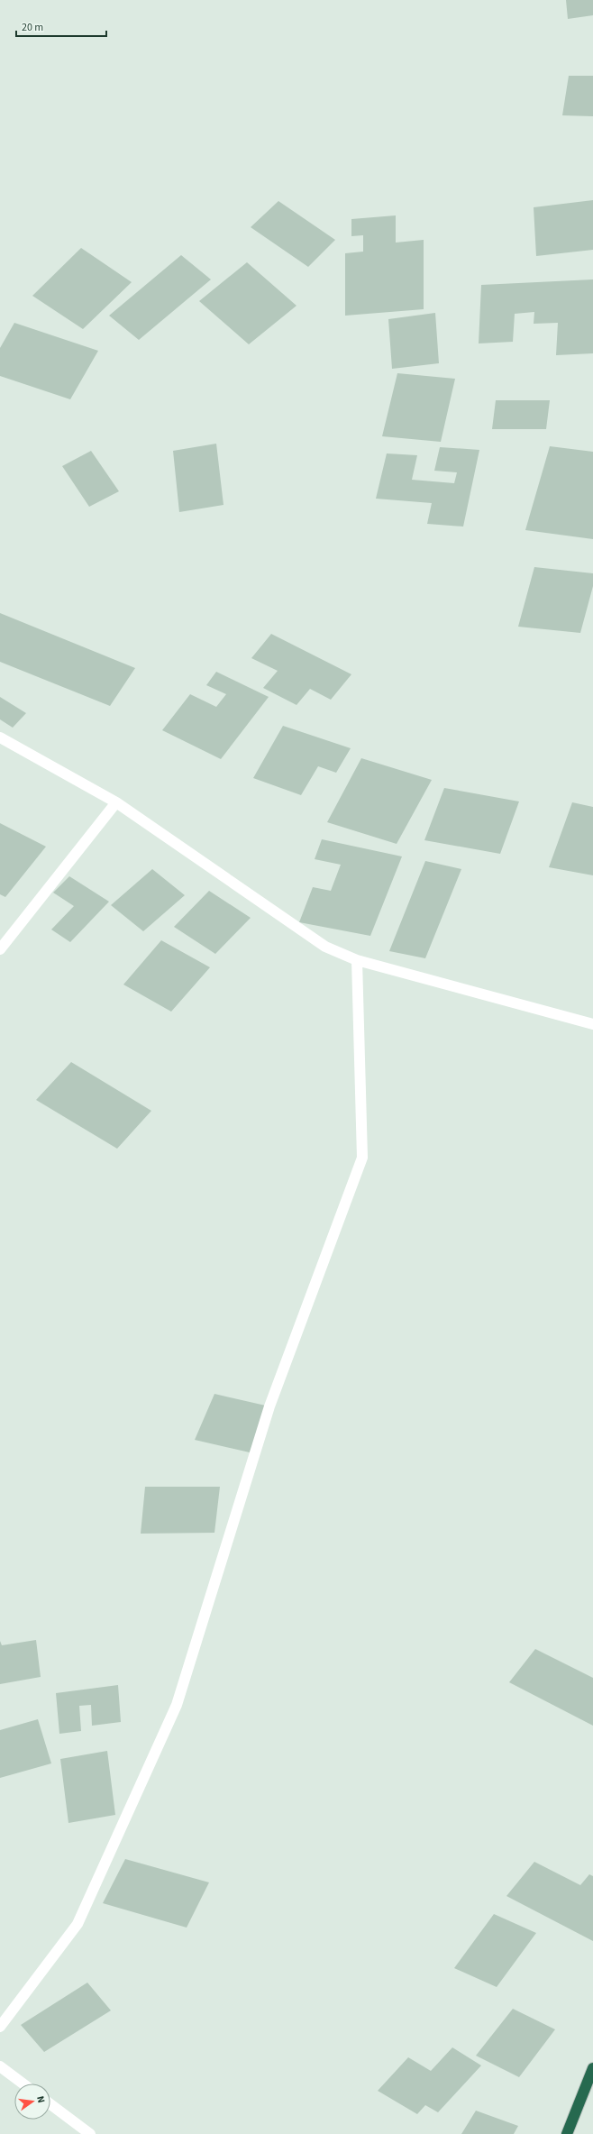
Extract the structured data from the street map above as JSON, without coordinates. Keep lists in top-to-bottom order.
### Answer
{
  "scale_bar": "20 m",
  "north": "right"
}
